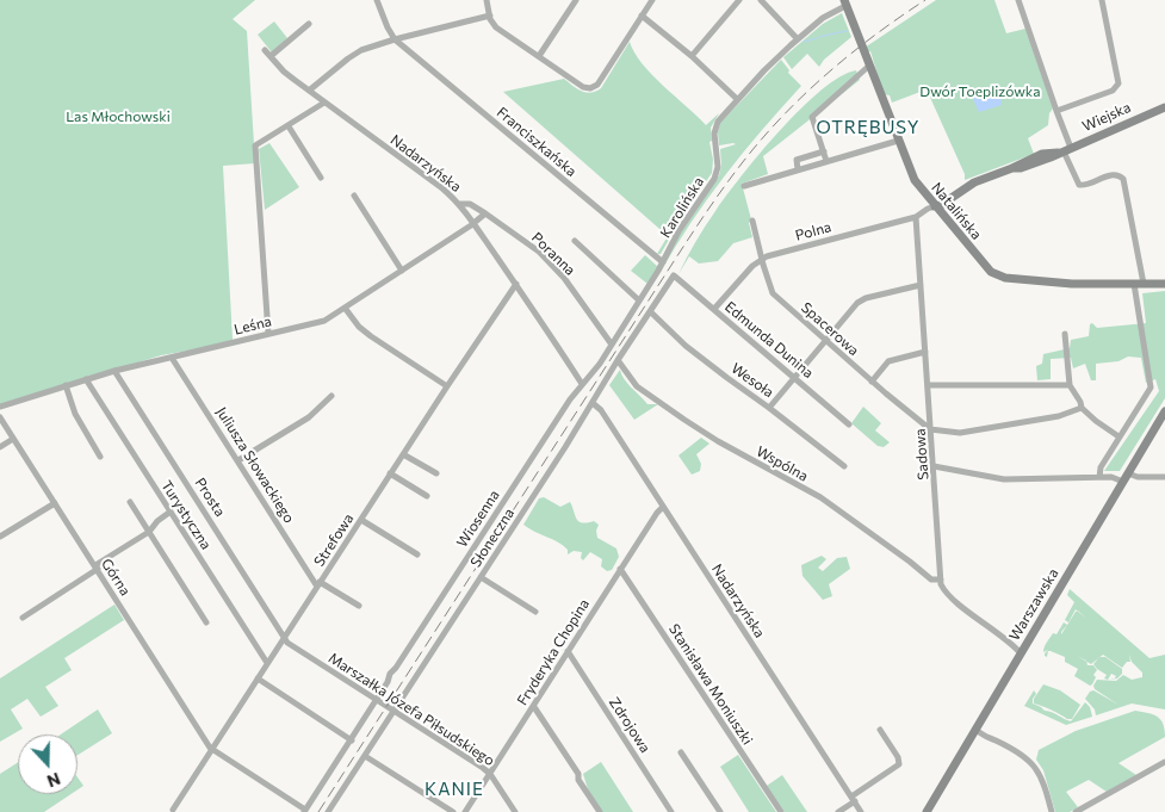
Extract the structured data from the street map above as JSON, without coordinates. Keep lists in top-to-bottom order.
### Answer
{
  "streets": {
    "main road": ["Wiejska", "Natalińska", "Warszawska"],
    "street": [
      "Franciszkańska",
      "Nadarzyńska",
      "Karolińska",
      "Polna",
      "Poranna",
      "Leśna",
      "Spacerowa",
      "Edmunda Dunina",
      "Wesoła",
      "Sadowa",
      "Wspólna",
      "Juliusza Słowackiego",
      "Prosta",
      "Turystyczna",
      "Wiosenna",
      "Słoneczna",
      "Strefowa",
      "Górna",
      "Fryderyka Chopina",
      "Stanisława Moniuszki",
      "Marszałka Józefa Piłsudskiego",
      "Zdrojowa"
    ]
  },
  "crossings": [
    ["Wiejska", "Natalińska"],
    ["Wiejska", "Polna"],
    ["Franciszkańska", "Karolińska"],
    ["Nadarzyńska", "Karolińska"],
    ["Nadarzyńska", "Poranna"],
    ["Nadarzyńska", "Leśna"],
    ["Nadarzyńska", "Wiosenna"],
    ["Nadarzyńska", "Słoneczna"],
    ["Nadarzyńska", "Strefowa"],
    ["Nadarzyńska", "Fryderyka Chopina"],
    ["Karolińska", "Natalińska"],
    ["Karolińska", "Poranna"],
    ["Karolińska", "Wiosenna"],
    ["Natalińska", "Polna"],
    ["Polna", "Spacerowa"],
    ["Polna", "Edmunda Dunina"],
    ["Polna", "Sadowa"],
    ["Poranna", "Leśna"],
    ["Leśna", "Juliusza Słowackiego"],
    ["Leśna", "Prosta"],
    ["Leśna", "Turystyczna"],
    ["Spacerowa", "Sadowa"],
    ["Edmunda Dunina", "Słoneczna"],
    ["Wesoła", "Słoneczna"],
    ["Sadowa", "Wspólna"],
    ["Wspólna", "Słoneczna"],
    ["Juliusza Słowackiego", "Strefowa"],
    ["Prosta", "Strefowa"],
    ["Prosta", "Marszałka Józefa Piłsudskiego"],
    ["Turystyczna", "Strefowa"],
    ["Wiosenna", "Strefowa"],
    ["Wiosenna", "Górna"],
    ["Wiosenna", "Marszałka Józefa Piłsudskiego"],
    ["Słoneczna", "Marszałka Józefa Piłsudskiego"],
    ["Strefowa", "Górna"],
    ["Strefowa", "Marszałka Józefa Piłsudskiego"],
    ["Fryderyka Chopina", "Stanisława Moniuszki"],
    ["Fryderyka Chopina", "Marszałka Józefa Piłsudskiego"],
    ["Fryderyka Chopina", "Zdrojowa"]
  ],
  "districts": ["OTRĘBUSY", "KANIE"],
  "parks": ["Dwór Toeplizówka", "Las Młochowski"],
  "north": "bottom"
}
